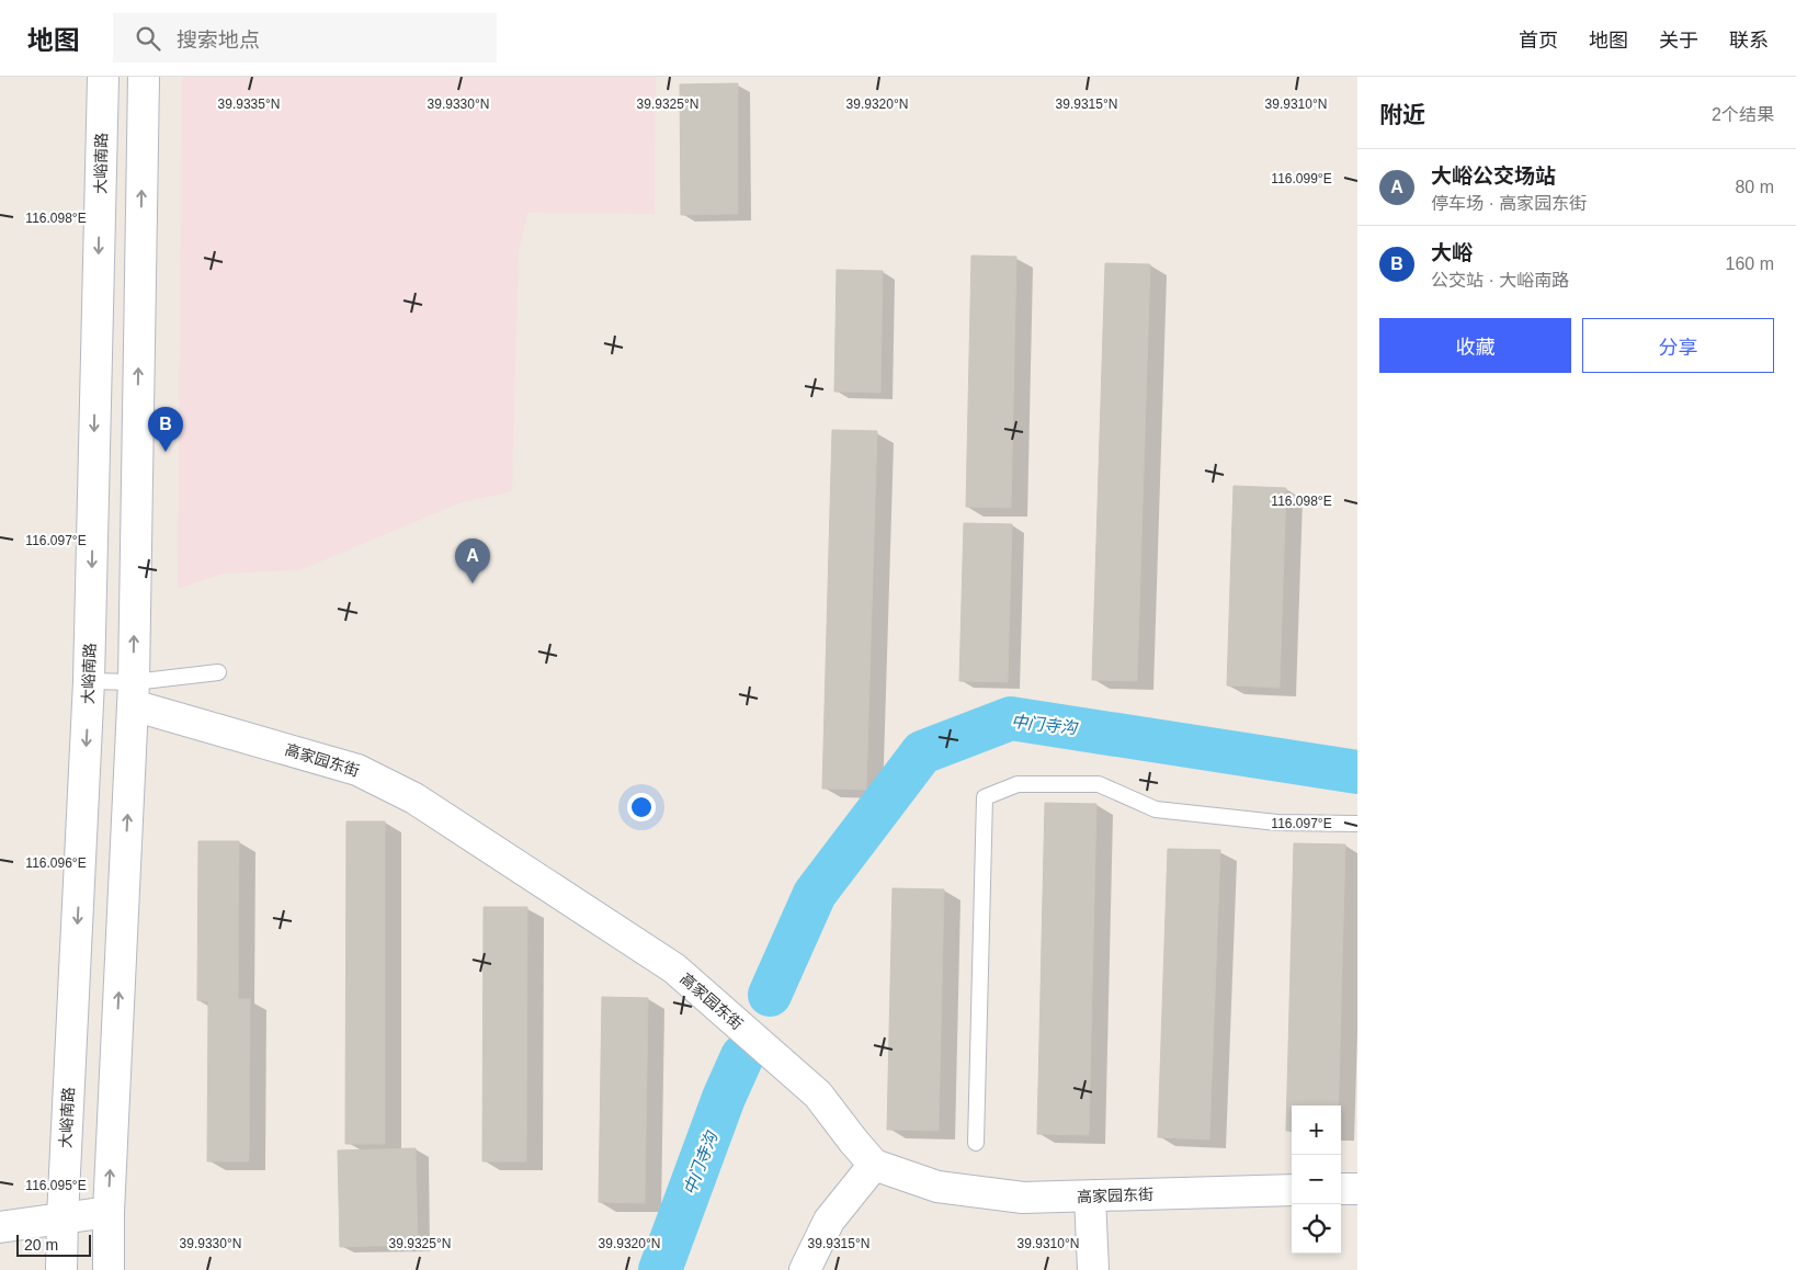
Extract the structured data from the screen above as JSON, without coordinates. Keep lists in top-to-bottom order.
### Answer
{
  "streets": {
    "main road": ["大峪南路", "高家园东街"]
  },
  "water": ["中门寺沟"],
  "scale_bar": "20 m",
  "page": {
    "header": "地图",
    "search": "搜索地点",
    "nav": [
      "首页",
      "地图",
      "关于",
      "联系"
    ],
    "heading": ["附近", "2个结果"],
    "list": [
      {
        "mark": "A",
        "name": "大峪公交场站",
        "note": "停车场 · 高家园东街",
        "value": "80 m"
      },
      {
        "mark": "B",
        "name": "大峪",
        "note": "公交站 · 大峪南路",
        "value": "160 m"
      }
    ],
    "buttons": ["收藏", "分享"],
    "pins": ["B", "A"],
    "map_buttons": ["+", "−"],
    "scale": "20 m"
  },
  "coordinates": [
    "39.9335°N",
    "39.9330°N",
    "39.9325°N",
    "39.9320°N",
    "39.9315°N",
    "39.9310°N",
    "116.099°E",
    "116.098°E",
    "116.097°E",
    "116.096°E",
    "116.095°E"
  ]
}
